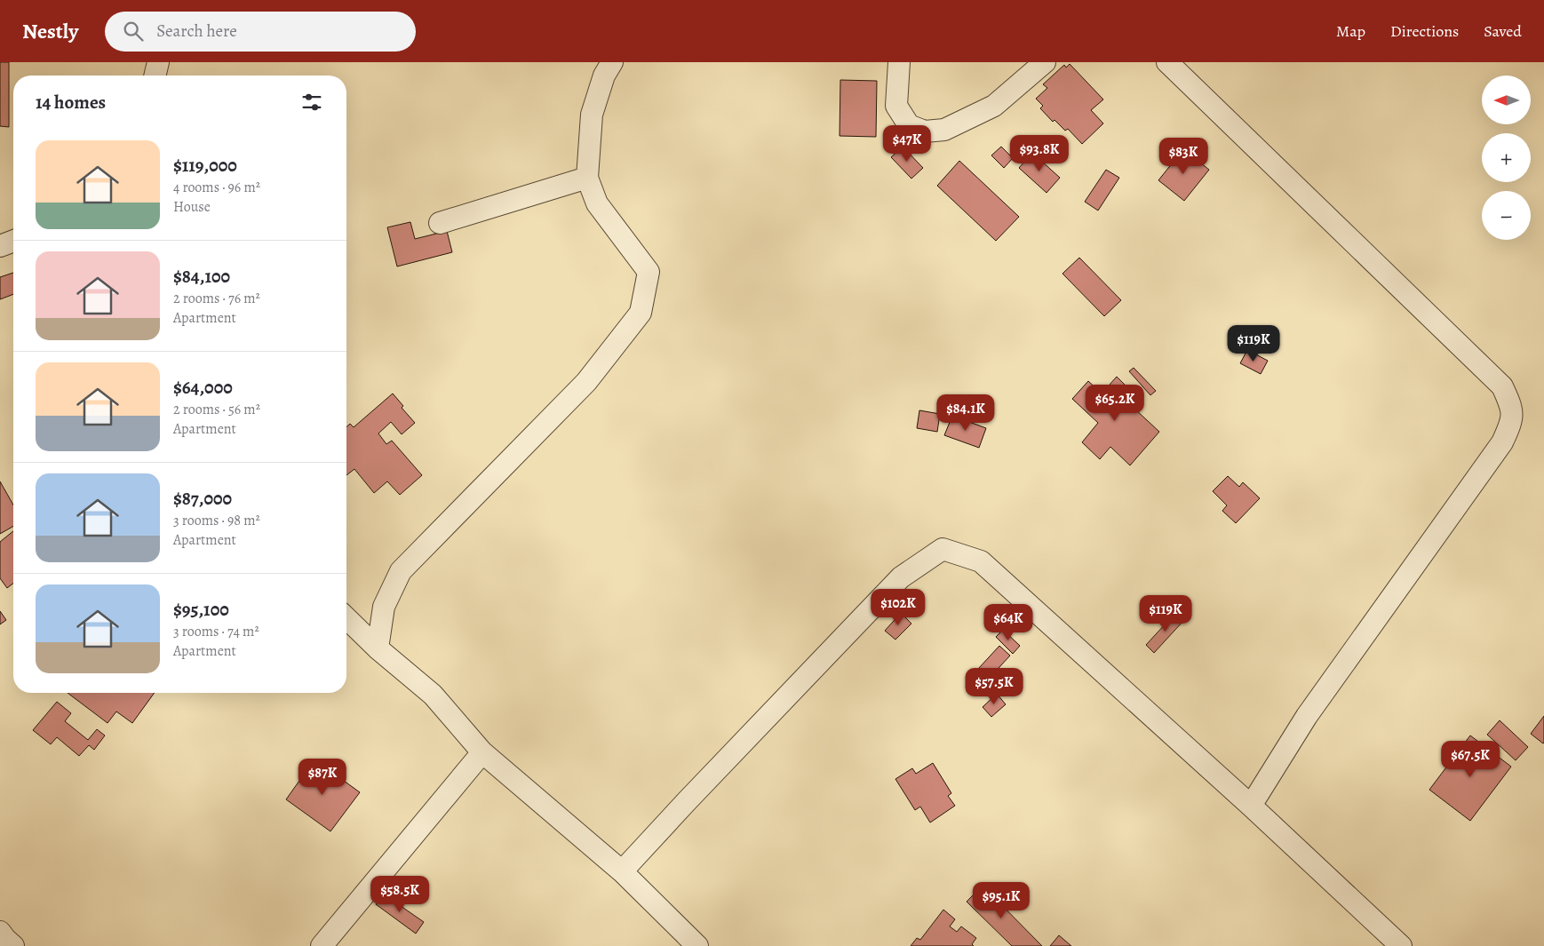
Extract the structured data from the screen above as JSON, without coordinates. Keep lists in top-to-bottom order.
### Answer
{
  "north": "left",
  "page": {
    "header": "Nestly",
    "search": "Search here",
    "nav": ["Map", "Directions", "Saved"],
    "map_buttons": ["+", "−"],
    "heading": "14 homes",
    "price": [
      "$47K",
      "$93.8K",
      "$83K",
      "$119K",
      "$65.2K",
      "$84.1K",
      "$102K",
      "$119K",
      "$64K",
      "$57.5K",
      "$67.5K",
      "$87K",
      "$58.5K",
      "$95.1K"
    ],
    "list": [
      {
        "name": "$119,000",
        "note": "4 rooms · 96 m² · House"
      },
      {
        "name": "$84,100",
        "note": "2 rooms · 76 m² · Apartment"
      },
      {
        "name": "$64,000",
        "note": "2 rooms · 56 m² · Apartment"
      },
      {
        "name": "$87,000",
        "note": "3 rooms · 98 m² · Apartment"
      },
      {
        "name": "$95,100",
        "note": "3 rooms · 74 m² · Apartment"
      }
    ]
  }
}
